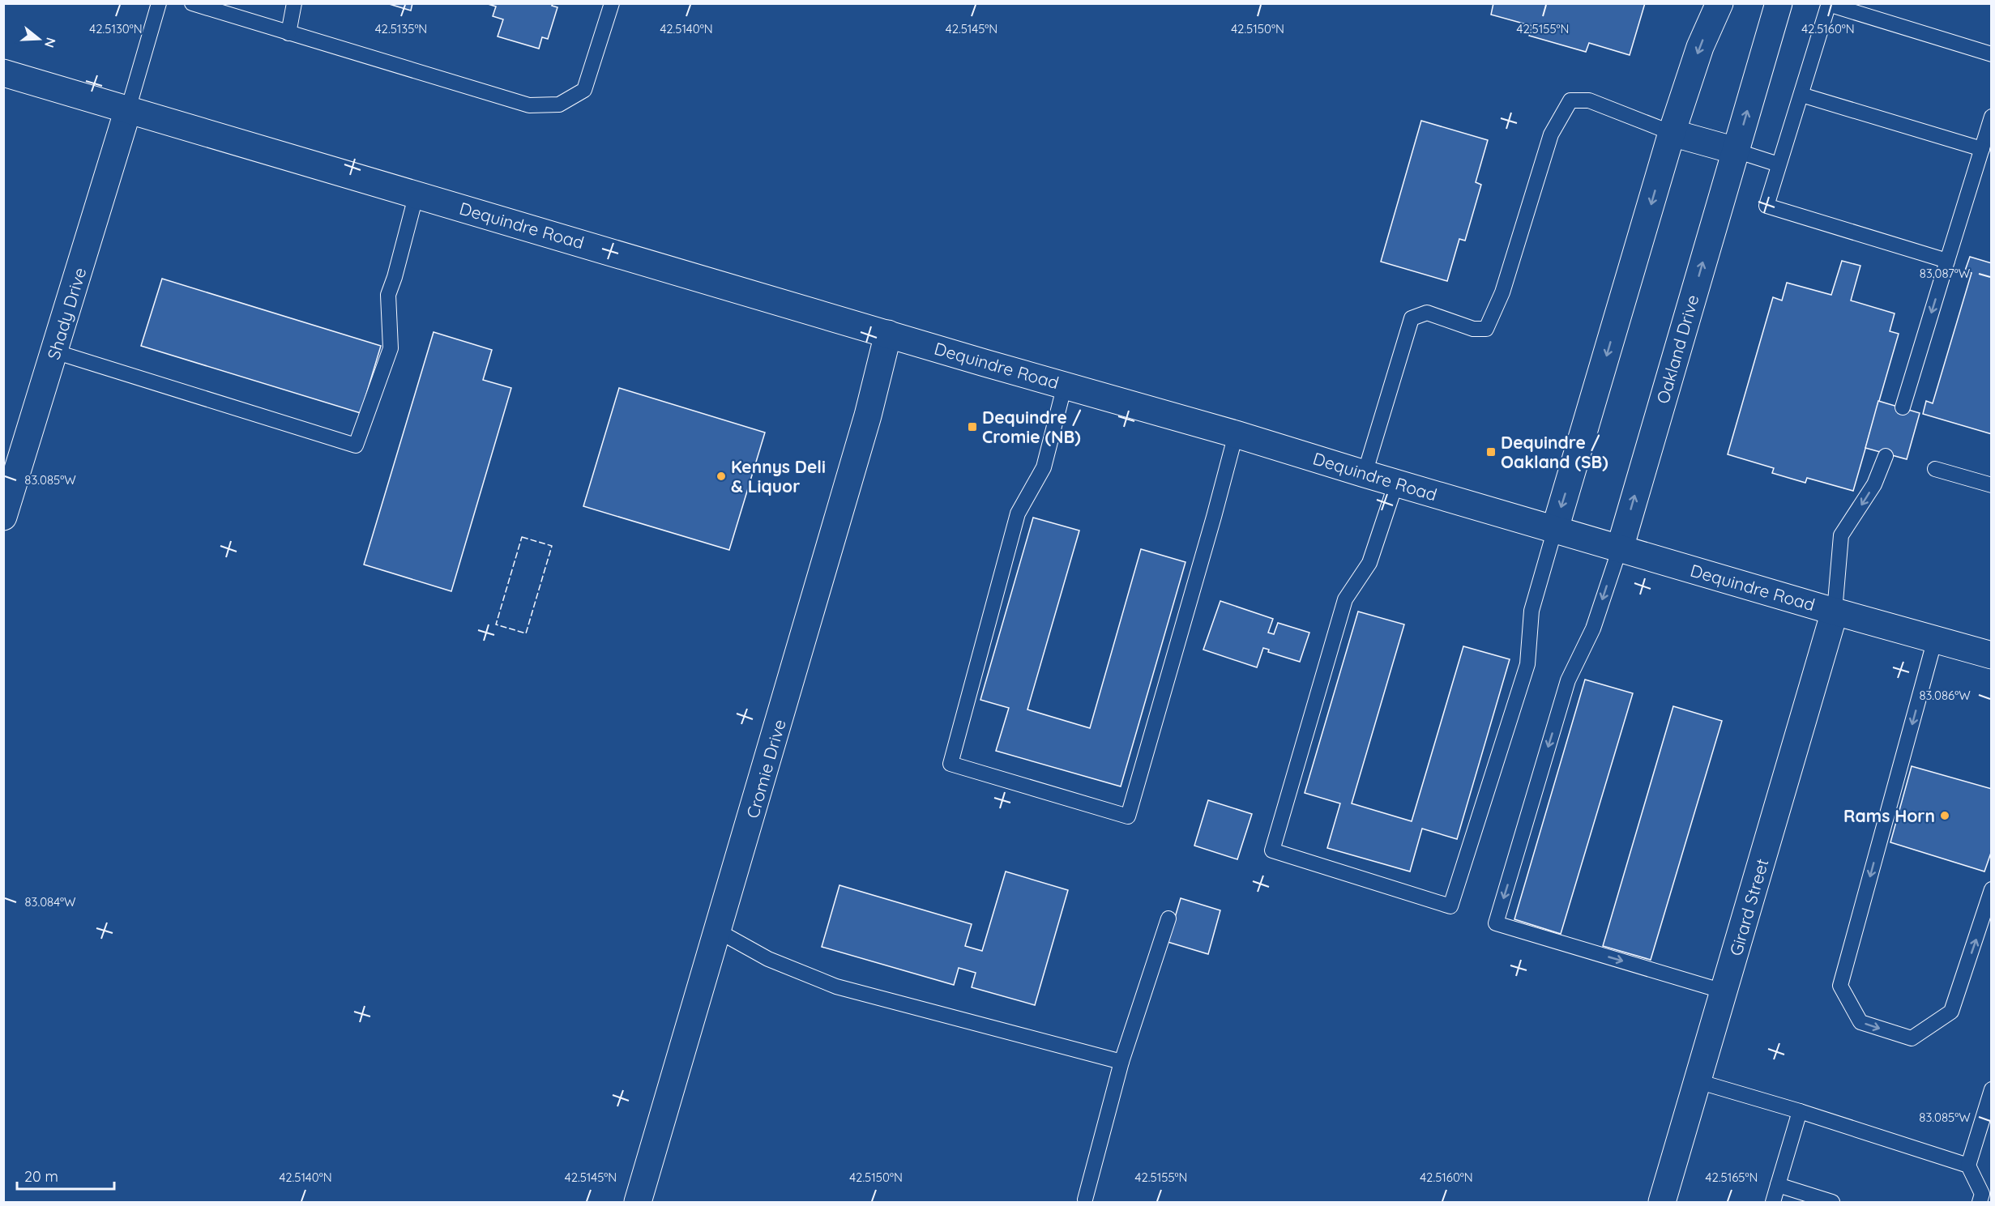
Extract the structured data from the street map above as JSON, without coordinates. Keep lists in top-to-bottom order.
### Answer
{
  "streets": {
    "street": [
      "Dequindre Road",
      "Shady Drive",
      "Oakland Drive",
      "Cromie Drive",
      "Girard Street"
    ]
  },
  "crossings": [
    ["Dequindre Road", "Shady Drive"],
    ["Dequindre Road", "Oakland Drive"],
    ["Dequindre Road", "Cromie Drive"],
    ["Dequindre Road", "Girard Street"]
  ],
  "places": {
    "transit": ["Dequindre / Cromie (NB)", "Dequindre / Oakland (SB)"],
    "other": ["Kennys Deli & Liquor", "Rams Horn"]
  },
  "scale_bar": "20 m",
  "north": "right",
  "coordinates": [
    "42.5130°N",
    "42.5135°N",
    "42.5140°N",
    "42.5145°N",
    "42.5150°N",
    "42.5155°N",
    "42.5160°N",
    "83.087°W",
    "83.085°W",
    "83.086°W",
    "83.084°W",
    "42.5165°N"
  ]
}
